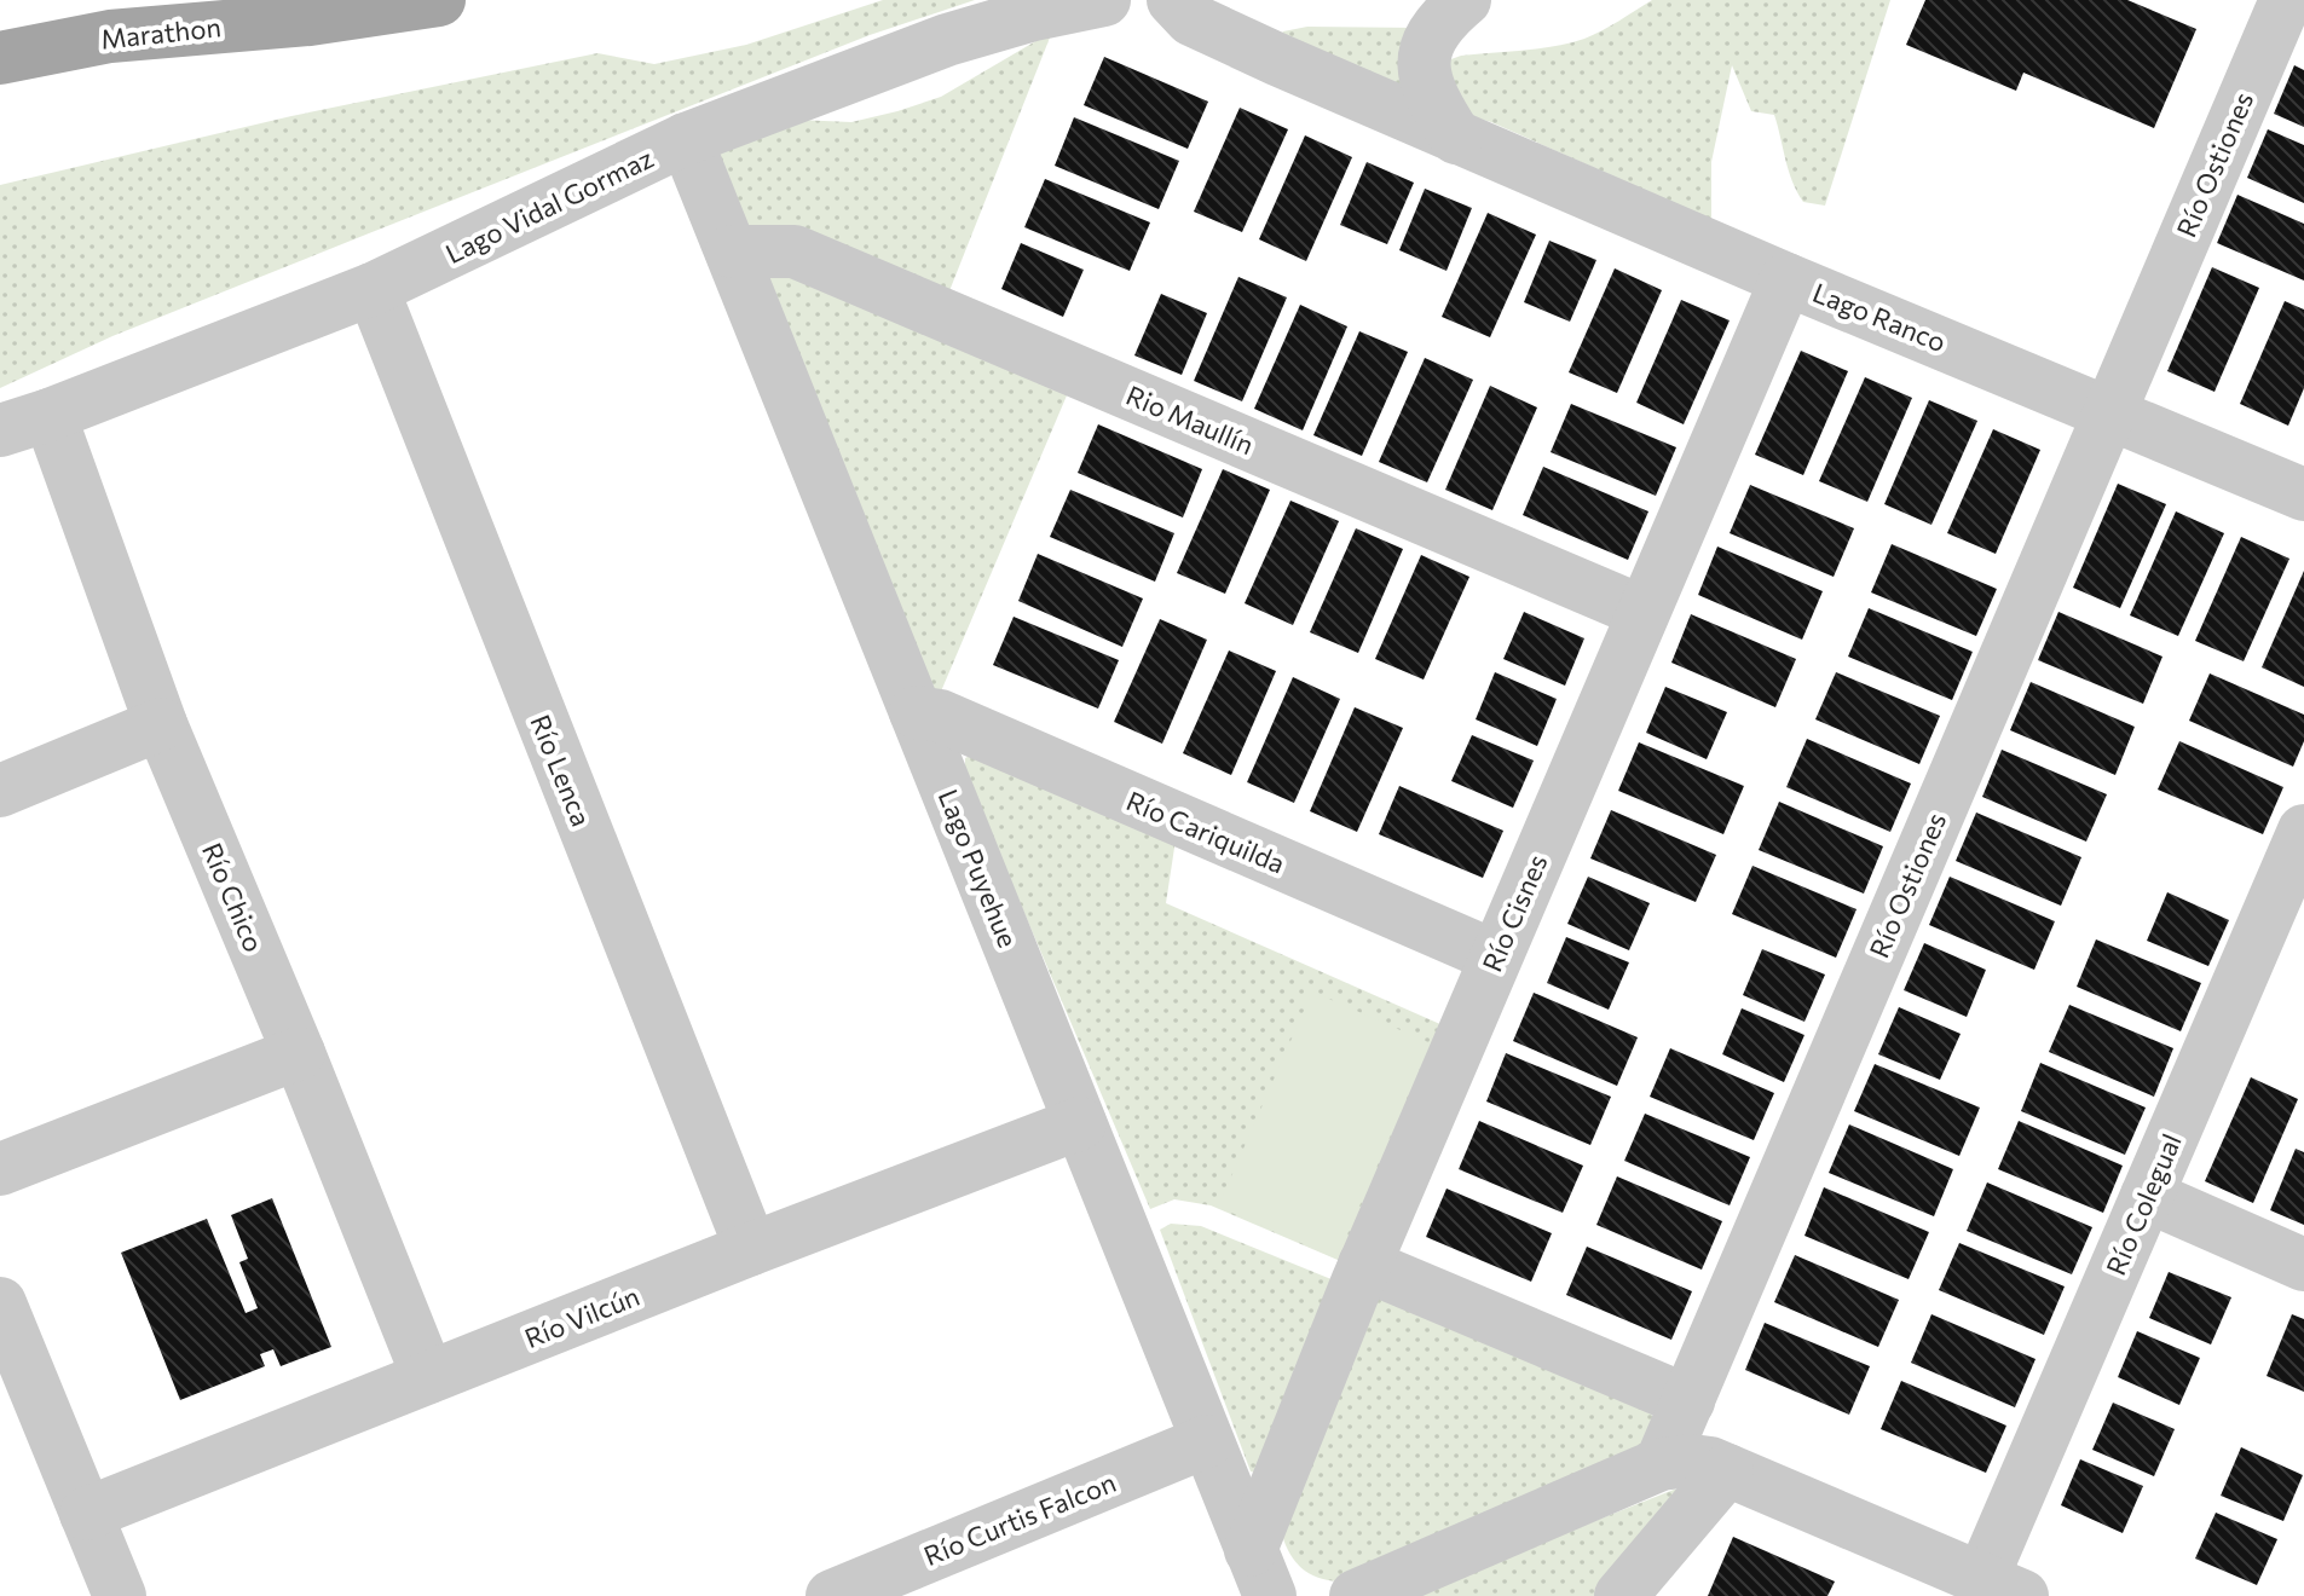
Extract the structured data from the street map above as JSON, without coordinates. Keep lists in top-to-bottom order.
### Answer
{
  "streets": {
    "main road": ["Marathon"],
    "street": [
      "Río Ostiones",
      "Lago Vidal Gormaz",
      "Lago Ranco",
      "Rio Maullín",
      "Río Lenca",
      "Río Cariquilda",
      "Lago Puyehue",
      "Río Chico",
      "Río Cisnes",
      "Río Colegual",
      "Río Vilcún",
      "Río Curtis Falcon"
    ]
  },
  "crossings": [
    ["Río Ostiones", "Lago Ranco"],
    ["Lago Vidal Gormaz", "Río Lenca"],
    ["Lago Vidal Gormaz", "Lago Puyehue"],
    ["Lago Vidal Gormaz", "Río Chico"],
    ["Lago Ranco", "Río Cisnes"],
    ["Rio Maullín", "Lago Puyehue"],
    ["Rio Maullín", "Río Cisnes"],
    ["Río Lenca", "Río Vilcún"],
    ["Río Cariquilda", "Lago Puyehue"],
    ["Río Cariquilda", "Río Cisnes"],
    ["Lago Puyehue", "Río Cisnes"],
    ["Lago Puyehue", "Río Vilcún"],
    ["Lago Puyehue", "Río Curtis Falcon"],
    ["Río Chico", "Río Vilcún"]
  ]
}
